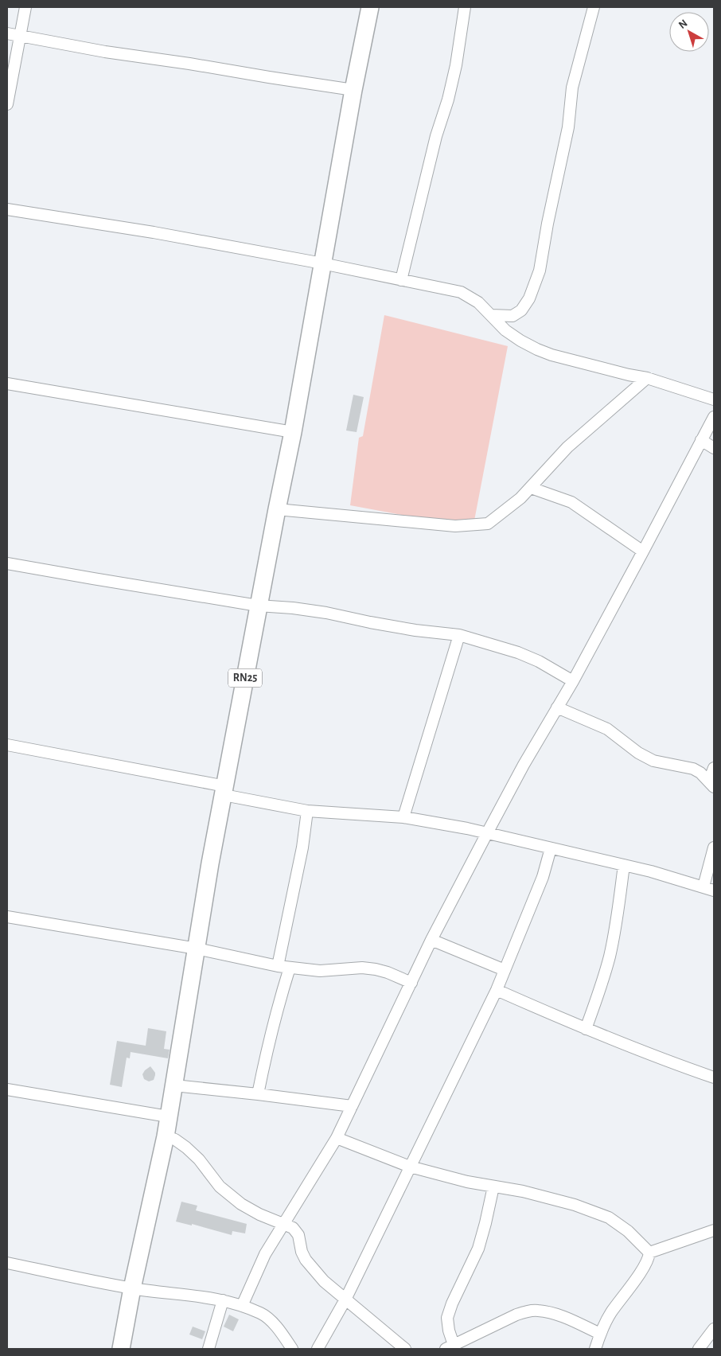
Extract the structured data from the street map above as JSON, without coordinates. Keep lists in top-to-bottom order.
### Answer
{
  "streets": {
    "main road": ["RN25"]
  },
  "north": "top left"
}
